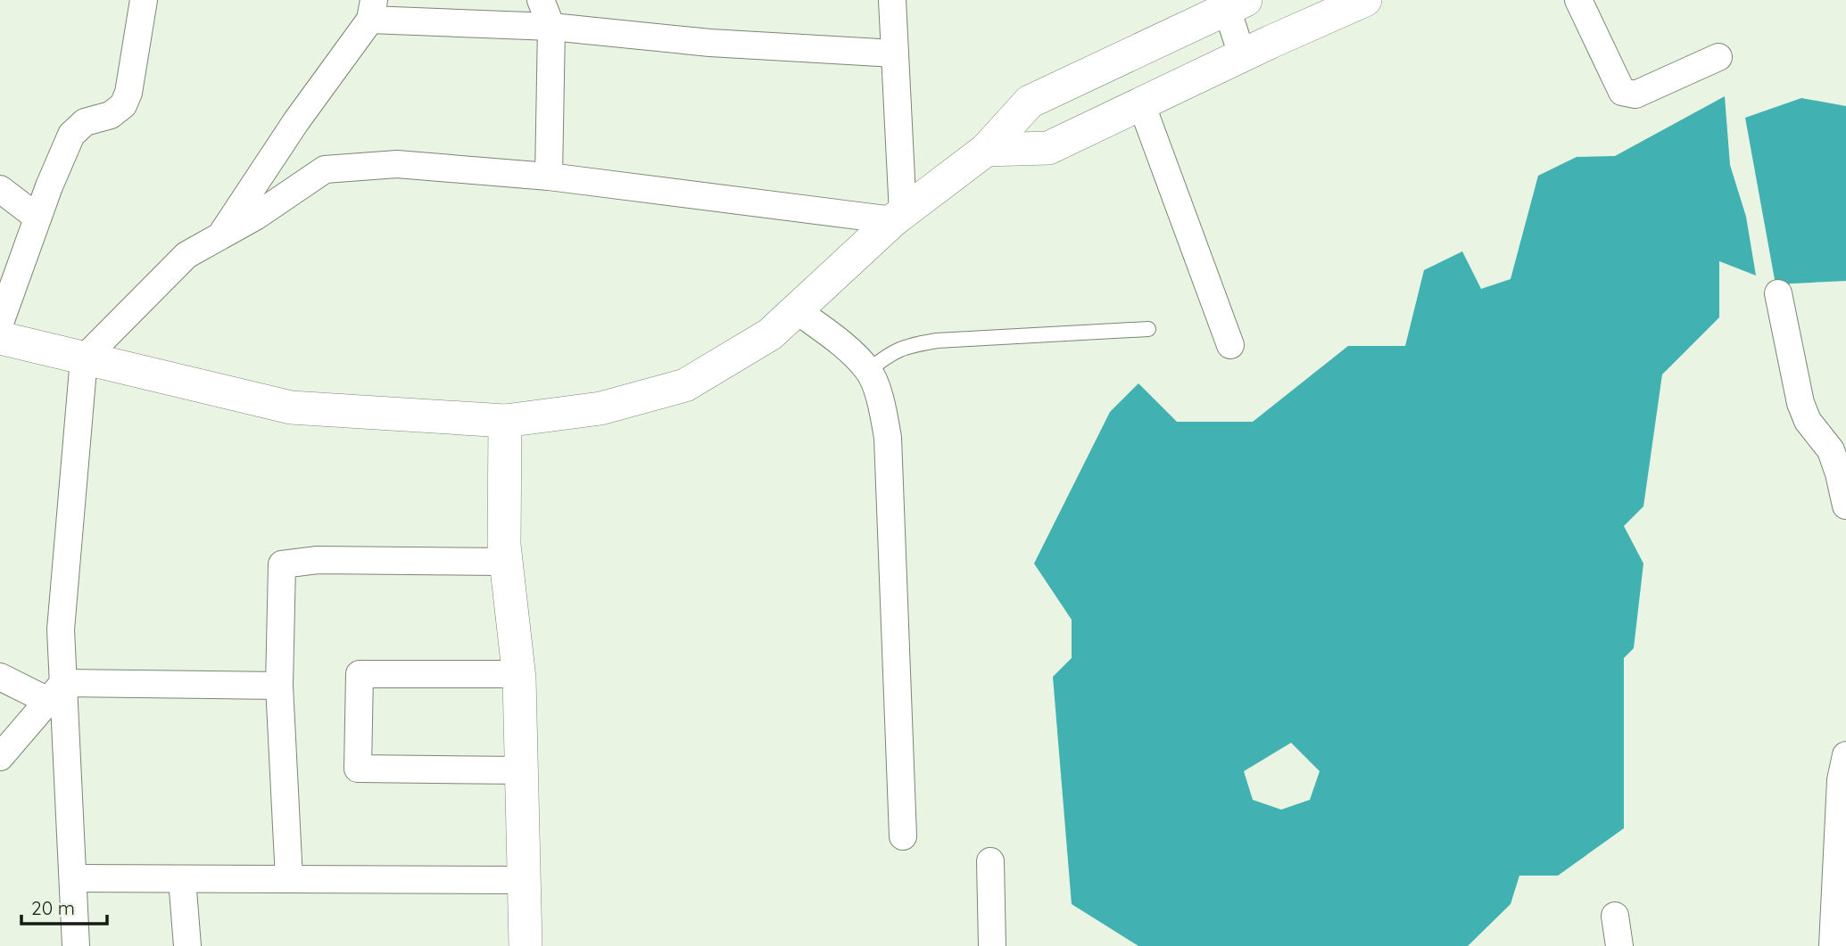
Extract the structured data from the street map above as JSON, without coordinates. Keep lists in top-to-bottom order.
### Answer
{
  "scale_bar": "20 m"
}
